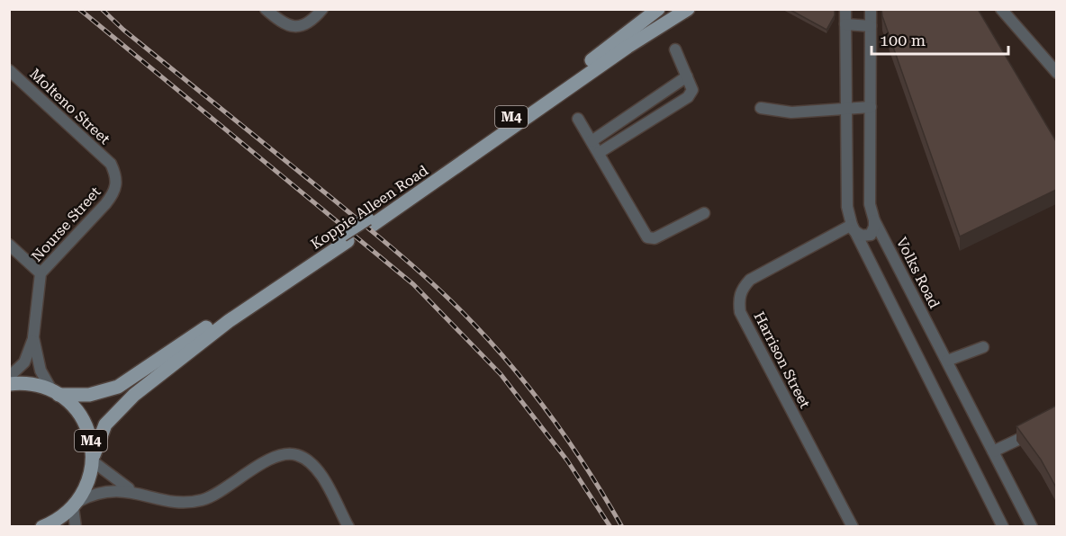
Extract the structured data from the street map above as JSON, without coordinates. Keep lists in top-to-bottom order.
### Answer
{
  "streets": {
    "main road": ["M4", "Koppie Alleen Road"],
    "street": [
      "Molteno Street",
      "Nourse Street",
      "Volks Road",
      "Harrison Street"
    ]
  },
  "crossings": [
    ["Molteno Street", "Nourse Street"],
    ["M4", "Koppie Alleen Road"],
    ["M4", "Nourse Street"],
    ["Koppie Alleen Road", "Nourse Street"],
    ["Volks Road", "Harrison Street"]
  ],
  "scale_bar": "100 m"
}
